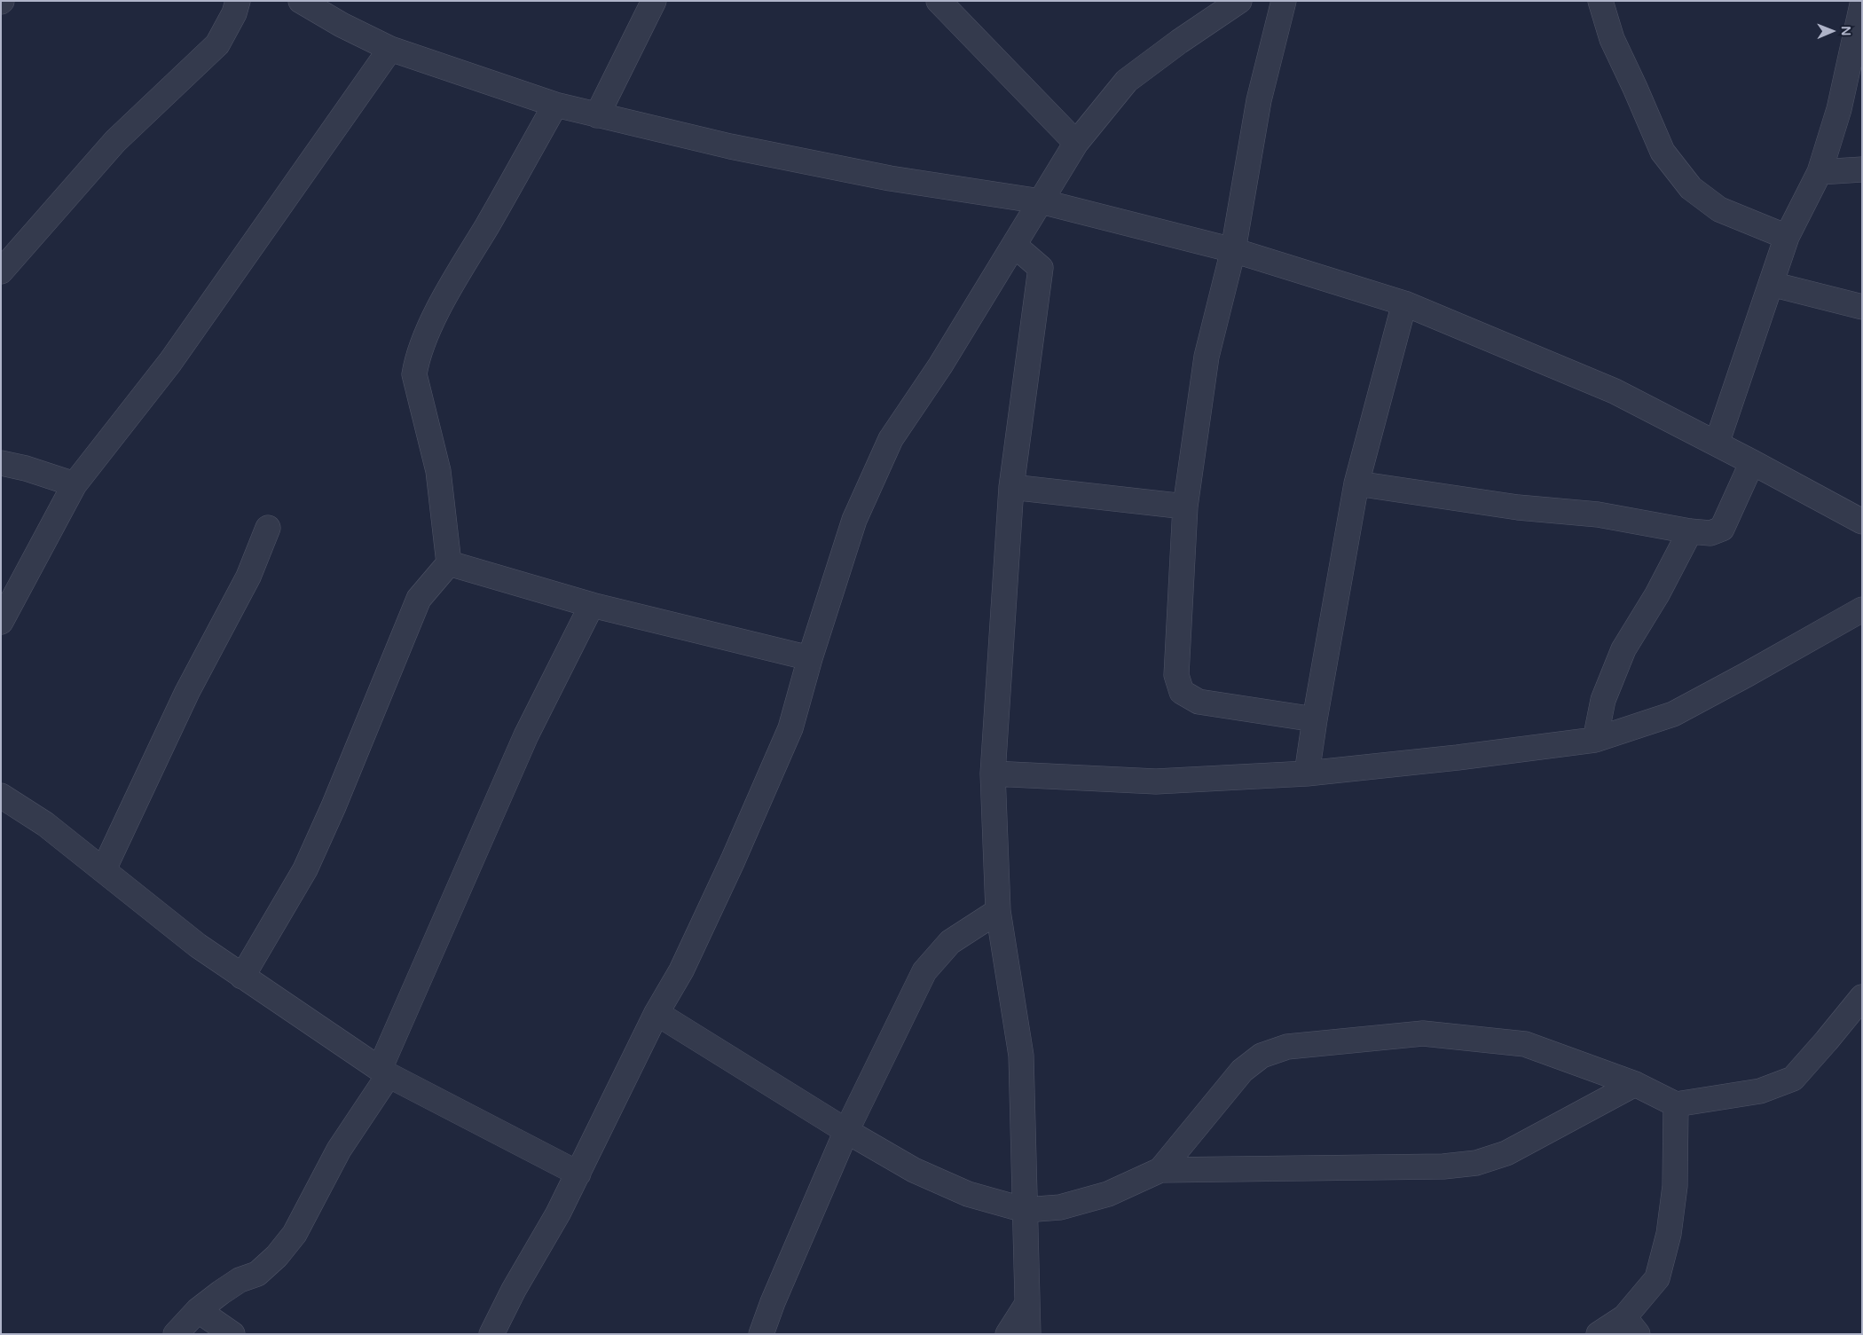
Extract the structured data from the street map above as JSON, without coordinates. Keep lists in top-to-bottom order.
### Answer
{
  "north": "right"
}
